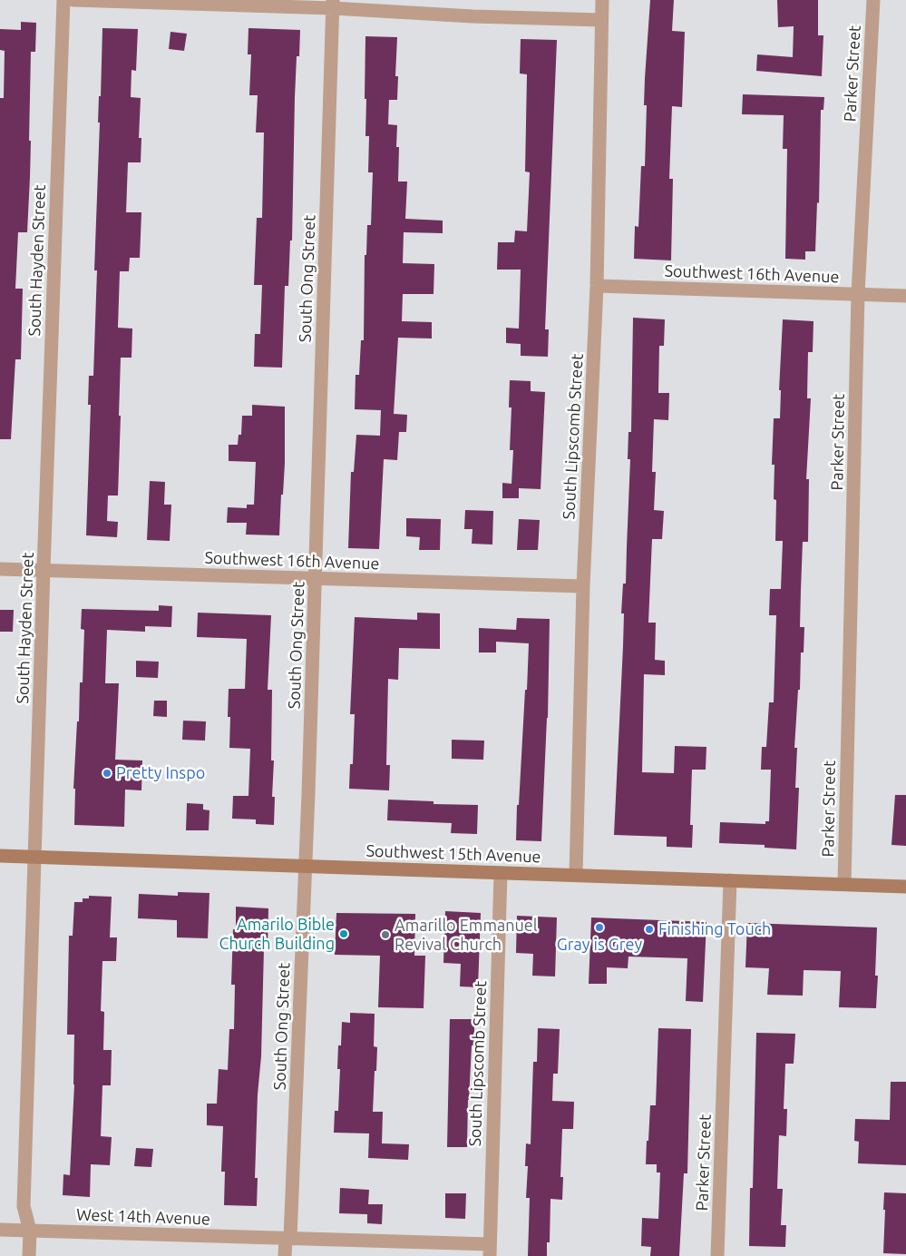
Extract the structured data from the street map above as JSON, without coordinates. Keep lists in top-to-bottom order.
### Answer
{
  "streets": {
    "main road": ["Southwest 15th Avenue"],
    "street": [
      "Parker Street",
      "South Hayden Street",
      "Southwest 16th Avenue",
      "South Ong Street",
      "South Lipscomb Street",
      "West 14th Avenue"
    ]
  },
  "crossings": [
    ["Parker Street", "Southwest 16th Avenue"],
    ["Parker Street", "Southwest 15th Avenue"],
    ["South Hayden Street", "Southwest 16th Avenue"],
    ["South Hayden Street", "Southwest 15th Avenue"],
    ["South Hayden Street", "West 14th Avenue"],
    ["Southwest 16th Avenue", "South Ong Street"],
    ["Southwest 16th Avenue", "South Lipscomb Street"],
    ["South Ong Street", "Southwest 15th Avenue"],
    ["South Ong Street", "West 14th Avenue"],
    ["South Lipscomb Street", "Southwest 15th Avenue"],
    ["South Lipscomb Street", "West 14th Avenue"]
  ],
  "places": [
    "Pretty Inspo",
    "Gray is Grey",
    "Finishing Touch",
    "Amarilo Bible Church Building",
    "Amarillo Emmanuel Revival Church"
  ]
}
